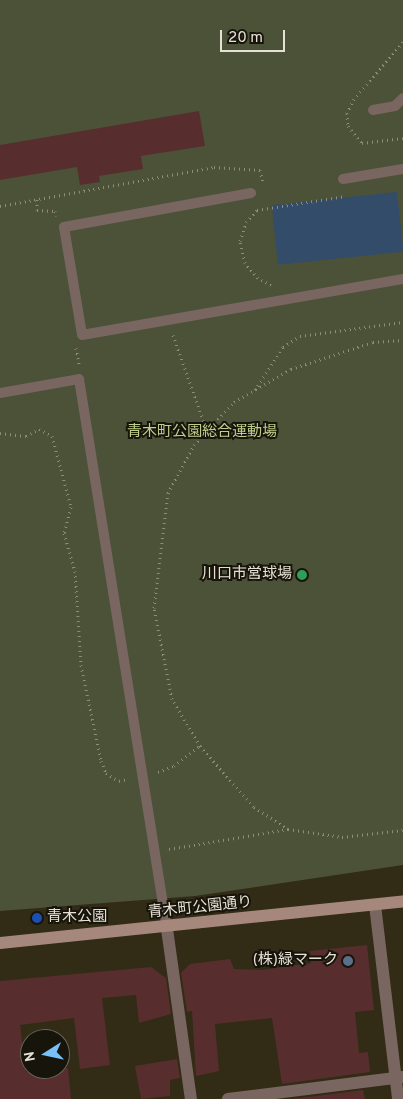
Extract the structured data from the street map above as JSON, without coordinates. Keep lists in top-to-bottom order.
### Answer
{
  "streets": {
    "street": ["青木町公園通り"]
  },
  "parks": ["青木町公園総合運動場"],
  "places": ["川口市営球場", "青木公園", "(株)緑マーク"],
  "scale_bar": "20 m",
  "north": "left"
}
